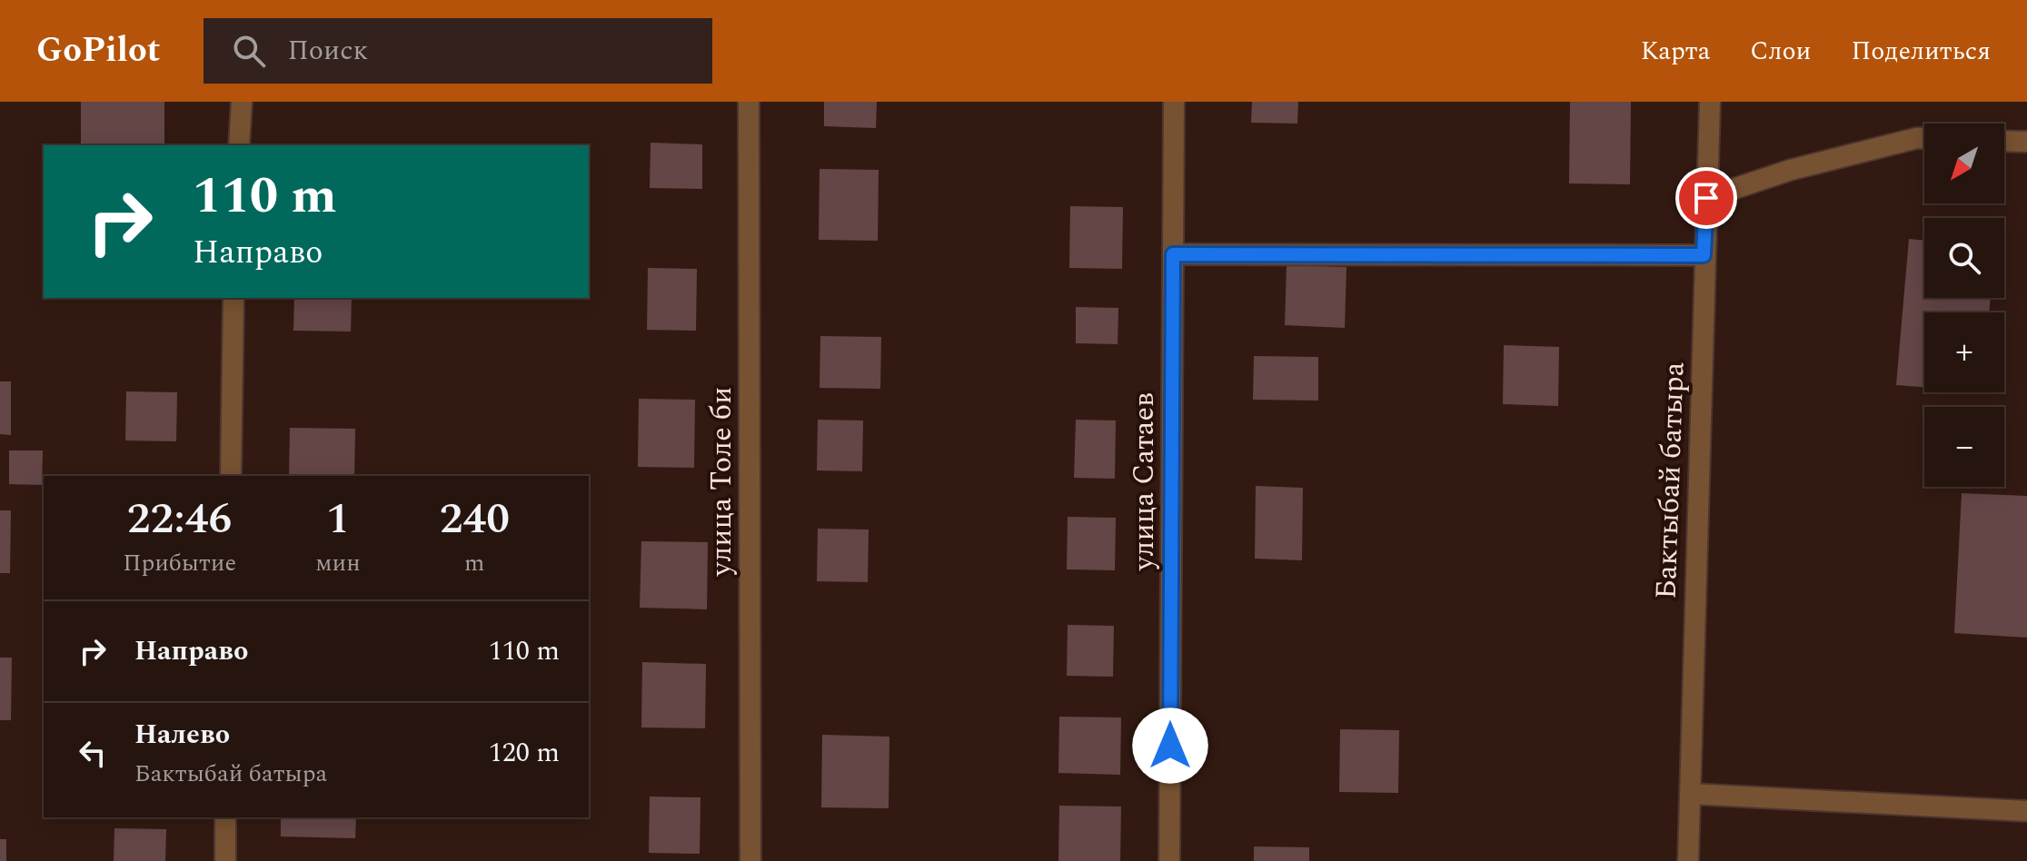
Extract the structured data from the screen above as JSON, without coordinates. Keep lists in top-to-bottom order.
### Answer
{
  "streets": {
    "street": ["Бактыбай батыра", "улица Толе би", "улица Сатаев"]
  },
  "north": "bottom left",
  "page": {
    "header": "GoPilot",
    "search": "Поиск",
    "nav": ["Карта", "Слои", "Поделиться"],
    "map_buttons": ["+", "−"],
    "turn": ["110 m", "Направо"],
    "eta": [
      "22:46",
      "Прибытие",
      "1",
      "мин",
      "240",
      "m"
    ],
    "list": [
      {
        "name": "Направо",
        "value": "110 m"
      },
      {
        "name": "Налево",
        "note": "Бактыбай батыра",
        "value": "120 m"
      }
    ]
  }
}
